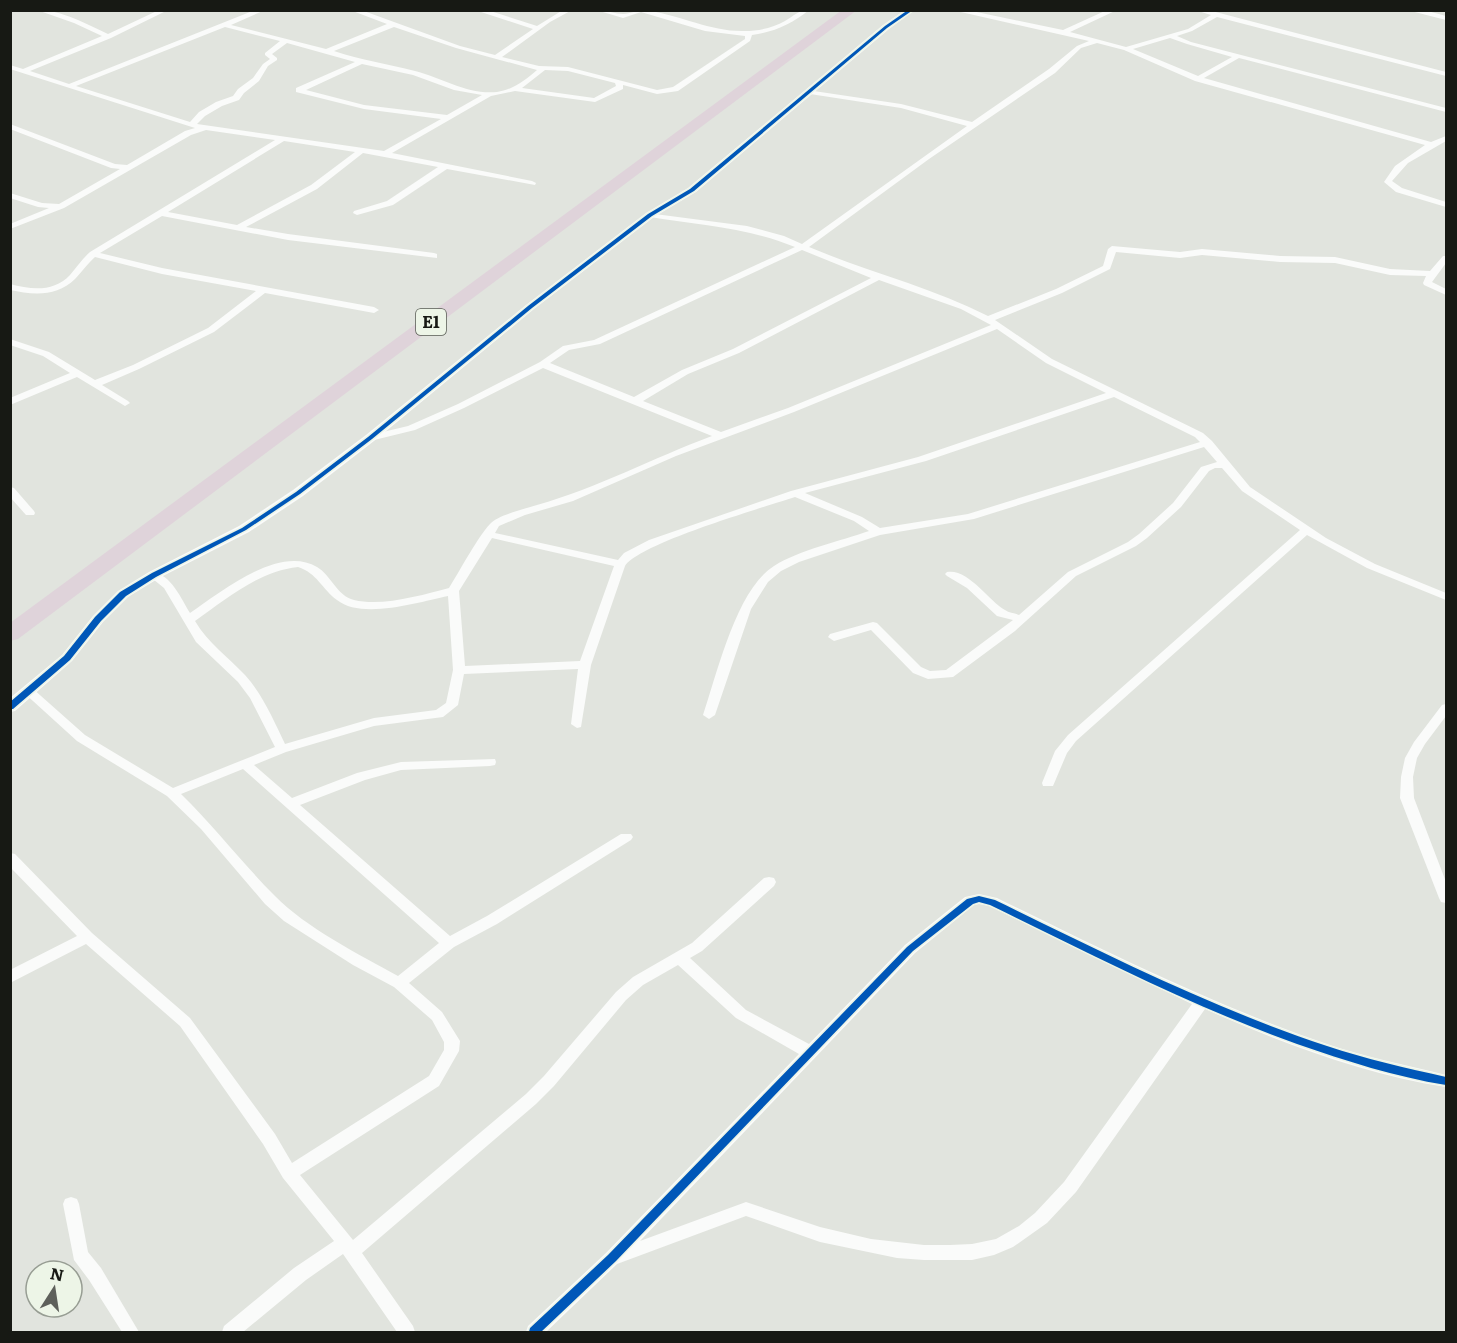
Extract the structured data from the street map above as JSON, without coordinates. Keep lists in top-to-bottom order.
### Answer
{
  "streets": {
    "highway": ["E1"]
  },
  "north": "top"
}
